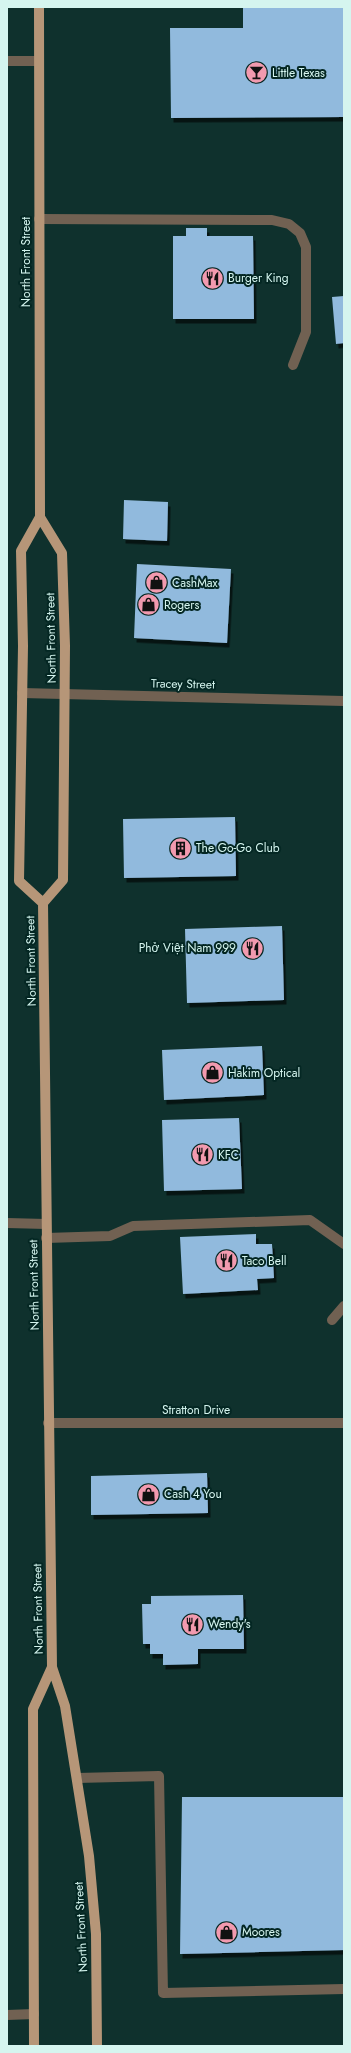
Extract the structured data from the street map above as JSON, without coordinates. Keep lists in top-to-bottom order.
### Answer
{
  "streets": {
    "main road": ["North Front Street"],
    "street": ["Tracey Street", "Stratton Drive"]
  },
  "crossings": [
    ["North Front Street", "Tracey Street"],
    ["North Front Street", "Stratton Drive"]
  ],
  "places": {
    "bar": ["Little Texas"],
    "restaurant": [
      "Burger King",
      "Phở Việt Nam 999",
      "KFC",
      "Taco Bell",
      "Wendy's"
    ],
    "shop": [
      "CashMax",
      "Rogers",
      "Hakim Optical",
      "Cash 4 You",
      "Moores"
    ],
    "building": ["The Go-Go Club"]
  }
}
